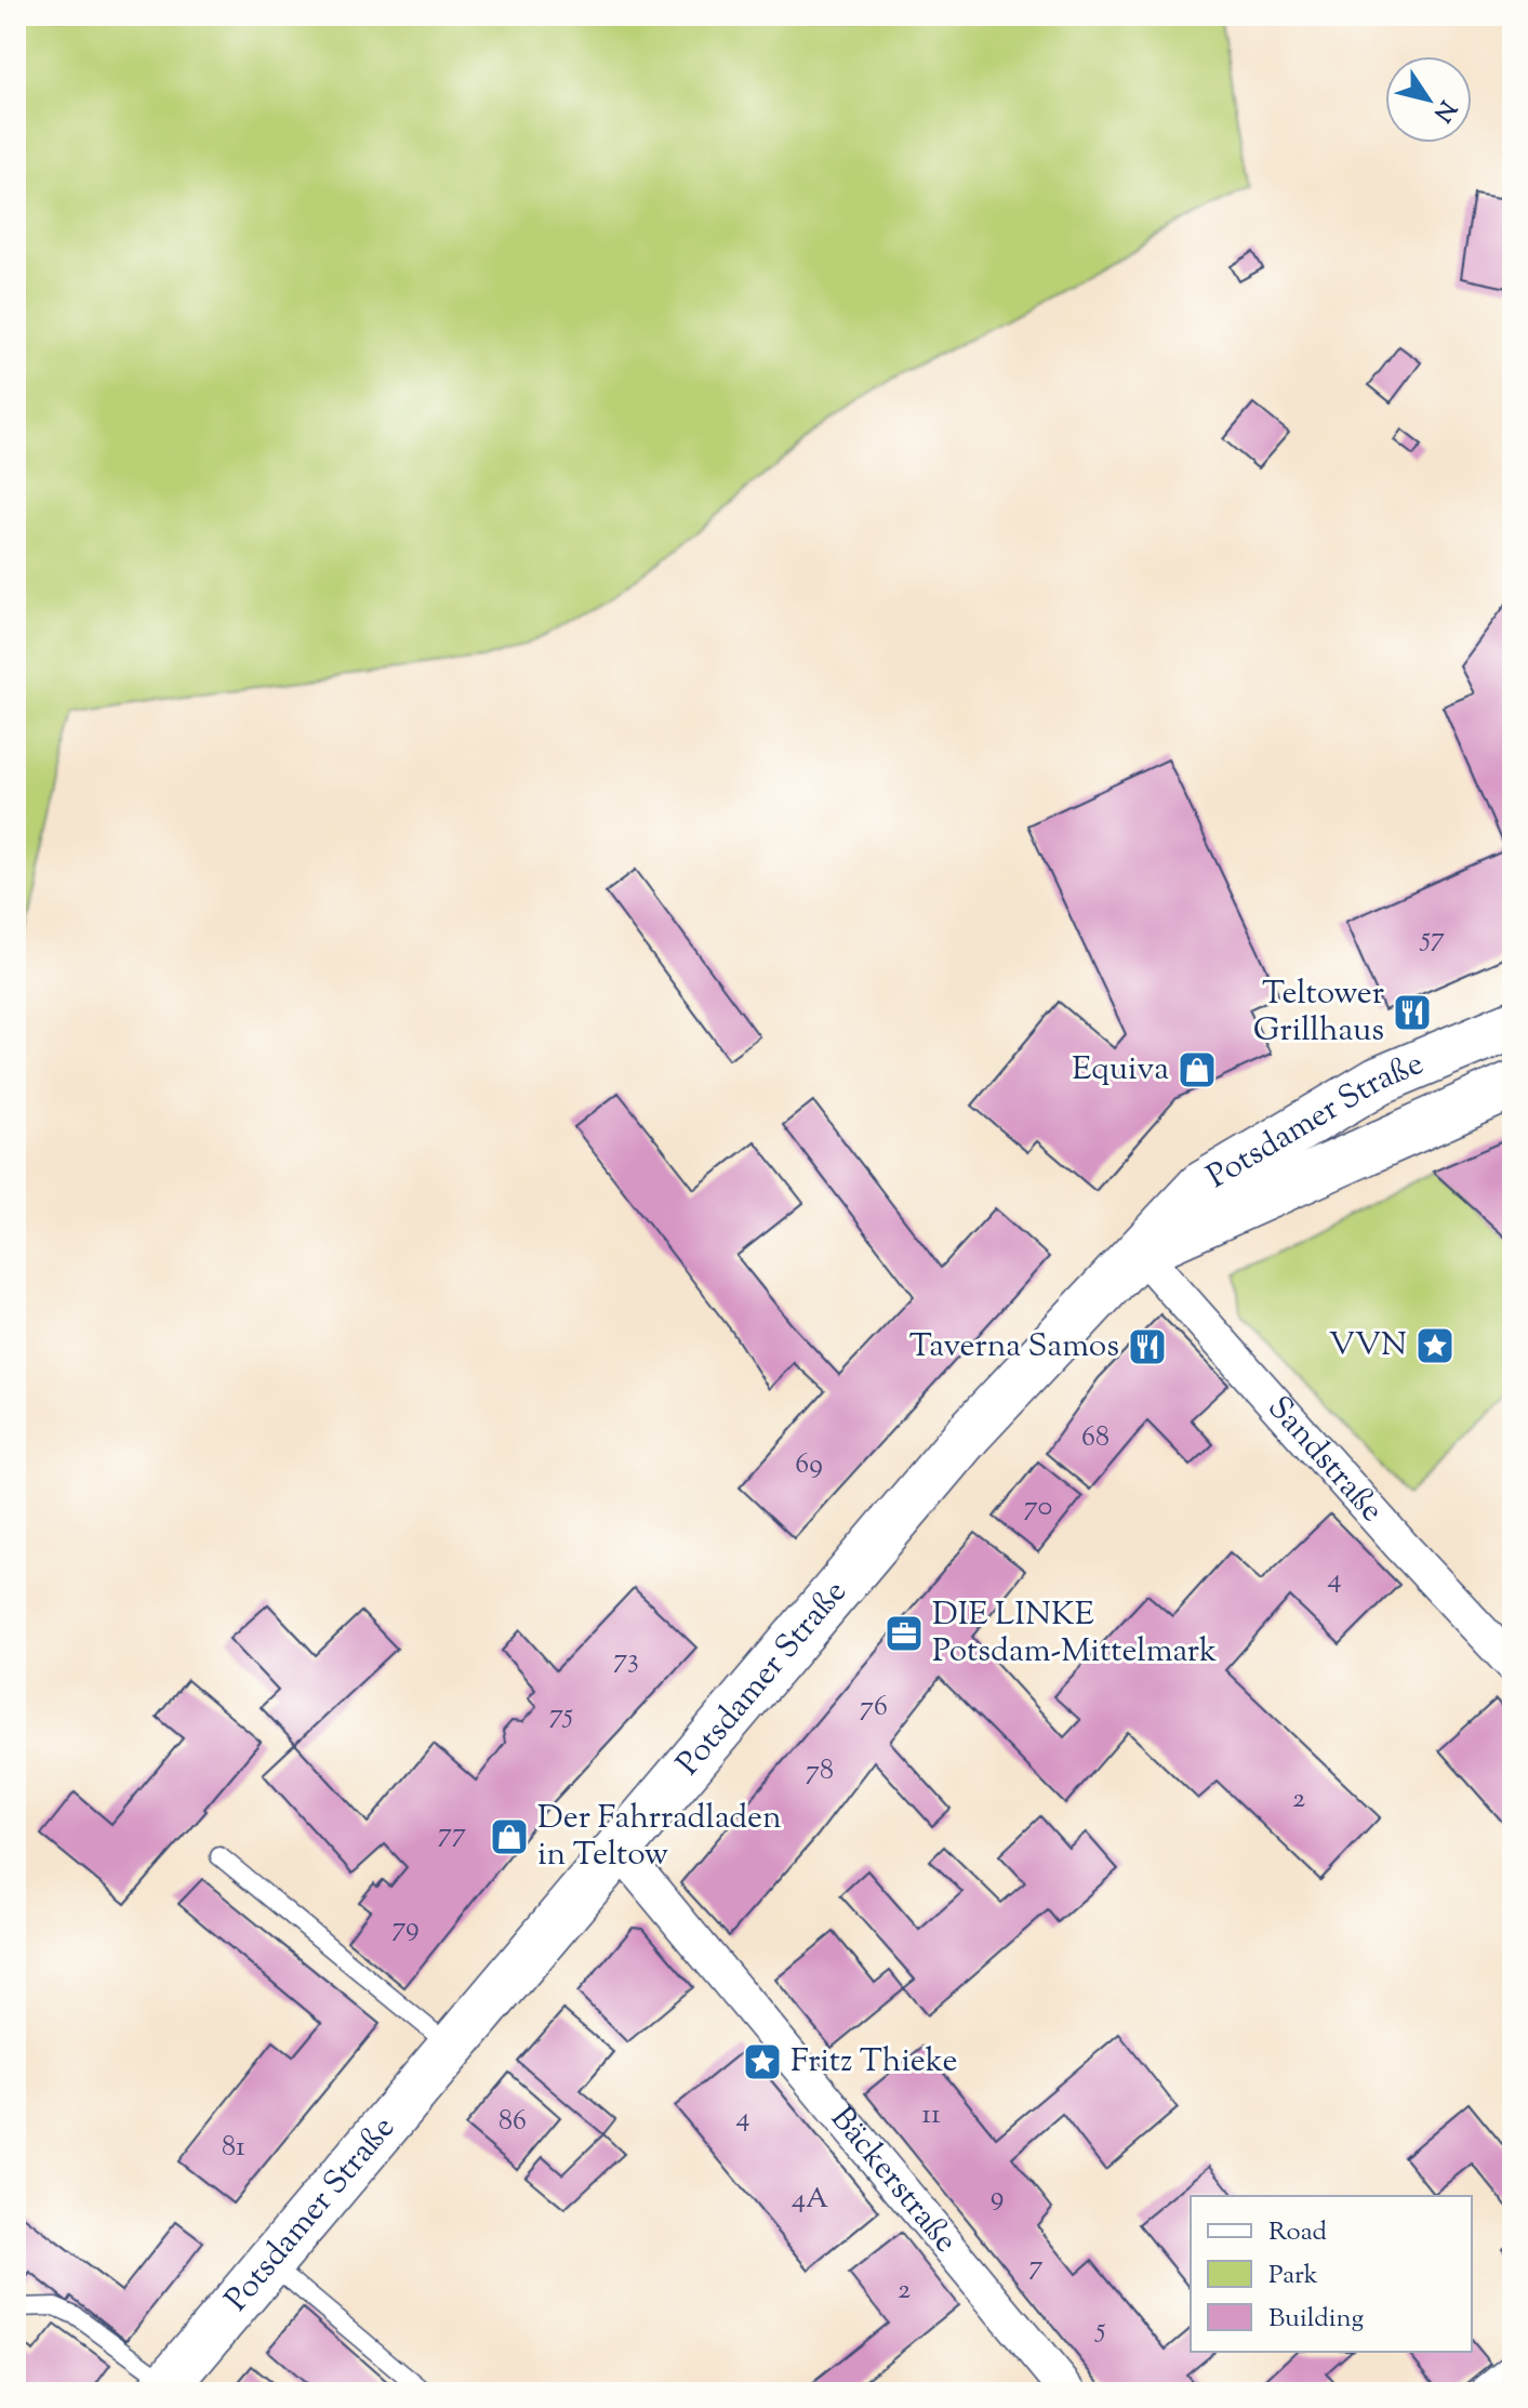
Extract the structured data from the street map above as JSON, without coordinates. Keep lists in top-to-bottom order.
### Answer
{
  "streets": {
    "street": ["Potsdamer Straße", "Sandstraße", "Bäckerstraße"]
  },
  "crossings": [
    ["Potsdamer Straße", "Sandstraße"],
    ["Potsdamer Straße", "Bäckerstraße"]
  ],
  "places": {
    "restaurant": ["Teltower Grillhaus", "Taverna Samos"],
    "shop": ["Equiva", "Der Fahrradladen in Teltow"],
    "place": ["VVN", "Fritz Thieke"],
    "office": ["DIE LINKE Potsdam-Mittelmark"]
  },
  "house_numbers": [
    "57",
    "68",
    "69",
    "70",
    "4",
    "73",
    "76",
    "75",
    "78",
    "2",
    "77",
    "79",
    "11",
    "4",
    "86",
    "81",
    "9",
    "4A",
    "7",
    "2",
    "5"
  ],
  "legend": ["Road", "Park", "Building"],
  "north": "bottom right"
}
